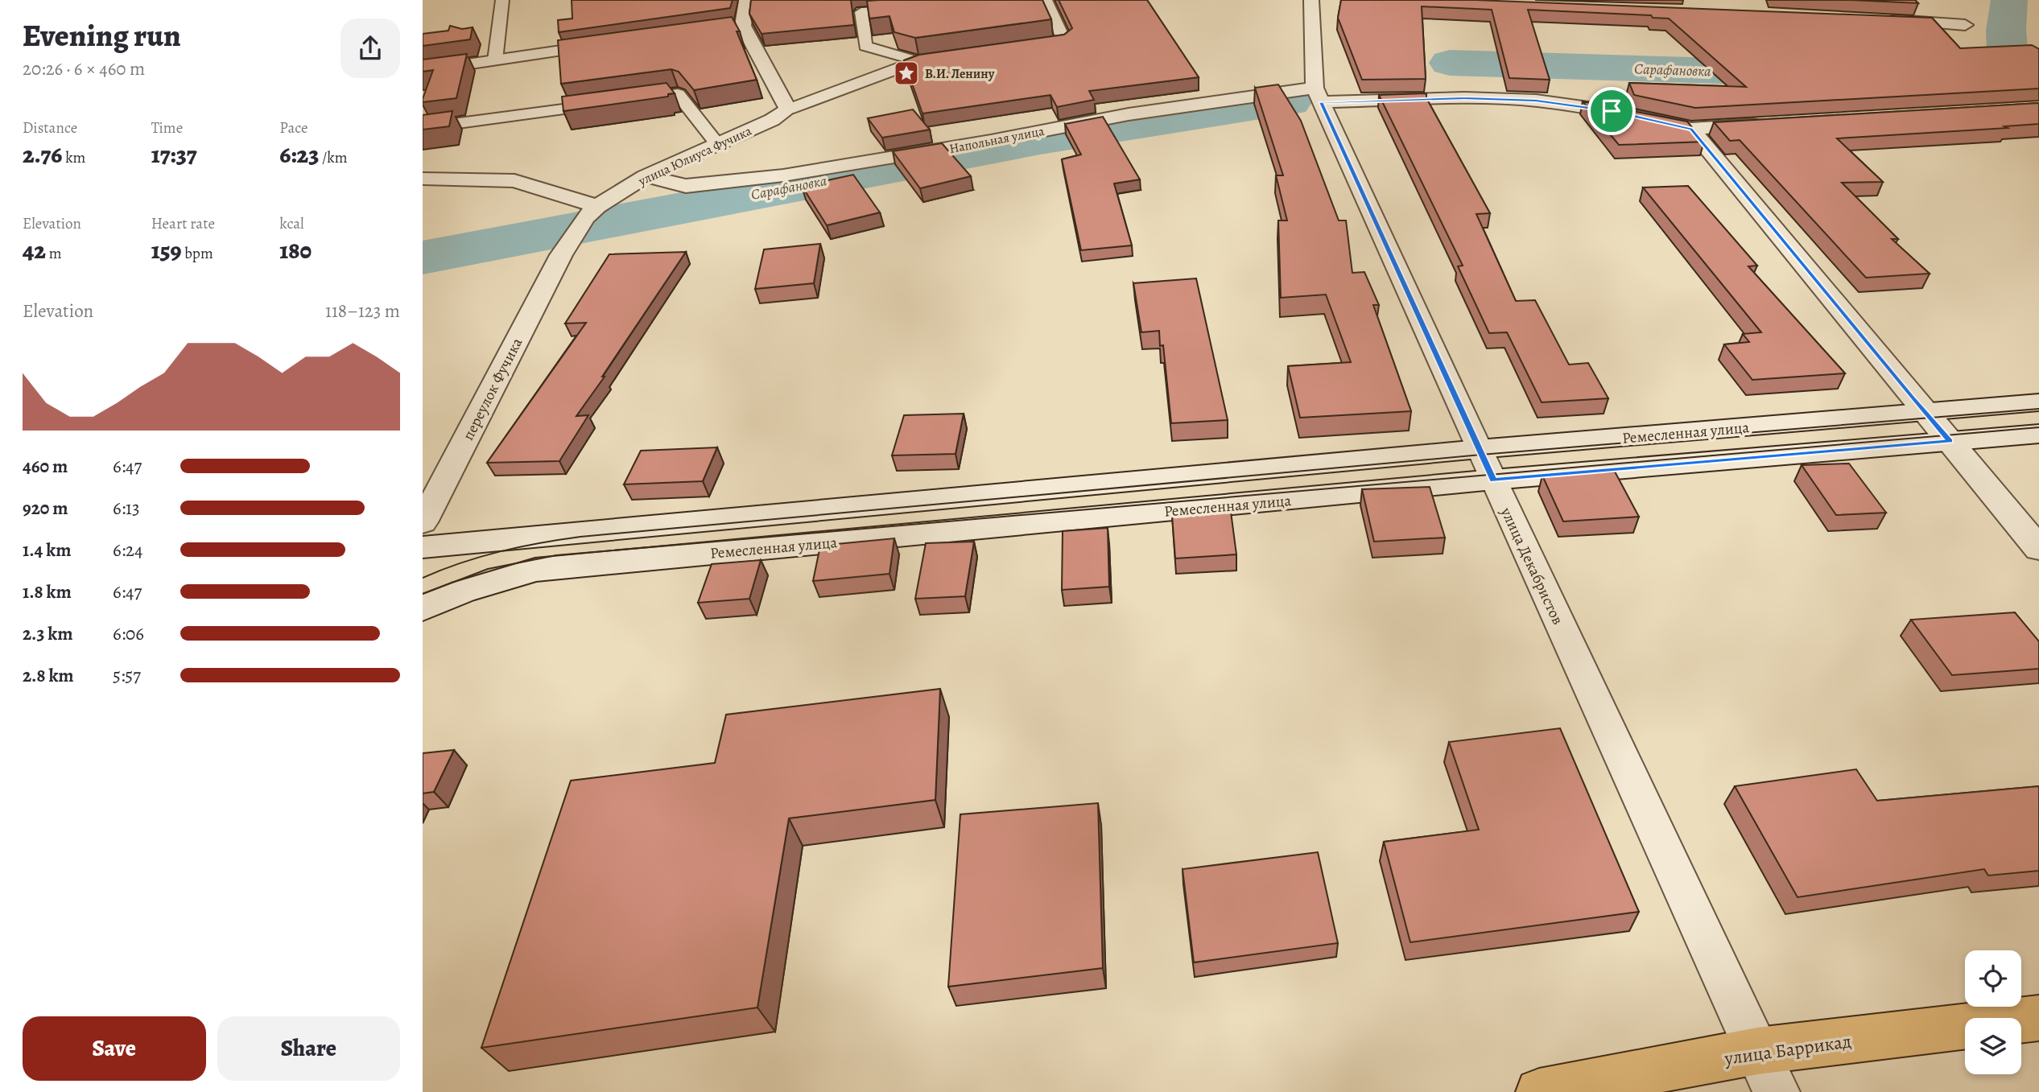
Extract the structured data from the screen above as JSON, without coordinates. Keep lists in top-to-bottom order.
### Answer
{
  "streets": {
    "main road": ["улица Баррикад"],
    "street": [
      "Напольная улица",
      "улица Юлиуса Фучика",
      "переулок Фучика",
      "Ремесленная улица",
      "улица Декабристов"
    ]
  },
  "crossings": [
    ["Напольная улица", "улица Юлиуса Фучика"],
    ["Напольная улица", "улица Декабристов"],
    ["улица Юлиуса Фучика", "переулок Фучика"],
    ["Ремесленная улица", "улица Декабристов"],
    ["улица Декабристов", "улица Баррикад"]
  ],
  "water": ["Сарафановка"],
  "places": {
    "place": ["В.И. Ленину"]
  },
  "page": {
    "heading": ["Evening run", "20:26 · 6 × 460 m"],
    "stats": [
      ["Distance", "2.76 km"],
      ["Time", "17:37"],
      ["Pace", "6:23 /km"],
      ["Elevation", "42 m"],
      ["Heart rate", "159 bpm"],
      ["kcal", "180"]
    ],
    "chart": ["Elevation", "118–123 m"],
    "list": [
      {
        "name": "460 m",
        "note": "6:47"
      },
      {
        "name": "920 m",
        "note": "6:13"
      },
      {
        "name": "1.4 km",
        "note": "6:24"
      },
      {
        "name": "1.8 km",
        "note": "6:47"
      },
      {
        "name": "2.3 km",
        "note": "6:06"
      },
      {
        "name": "2.8 km",
        "note": "5:57"
      }
    ],
    "buttons": ["Save", "Share"]
  }
}
